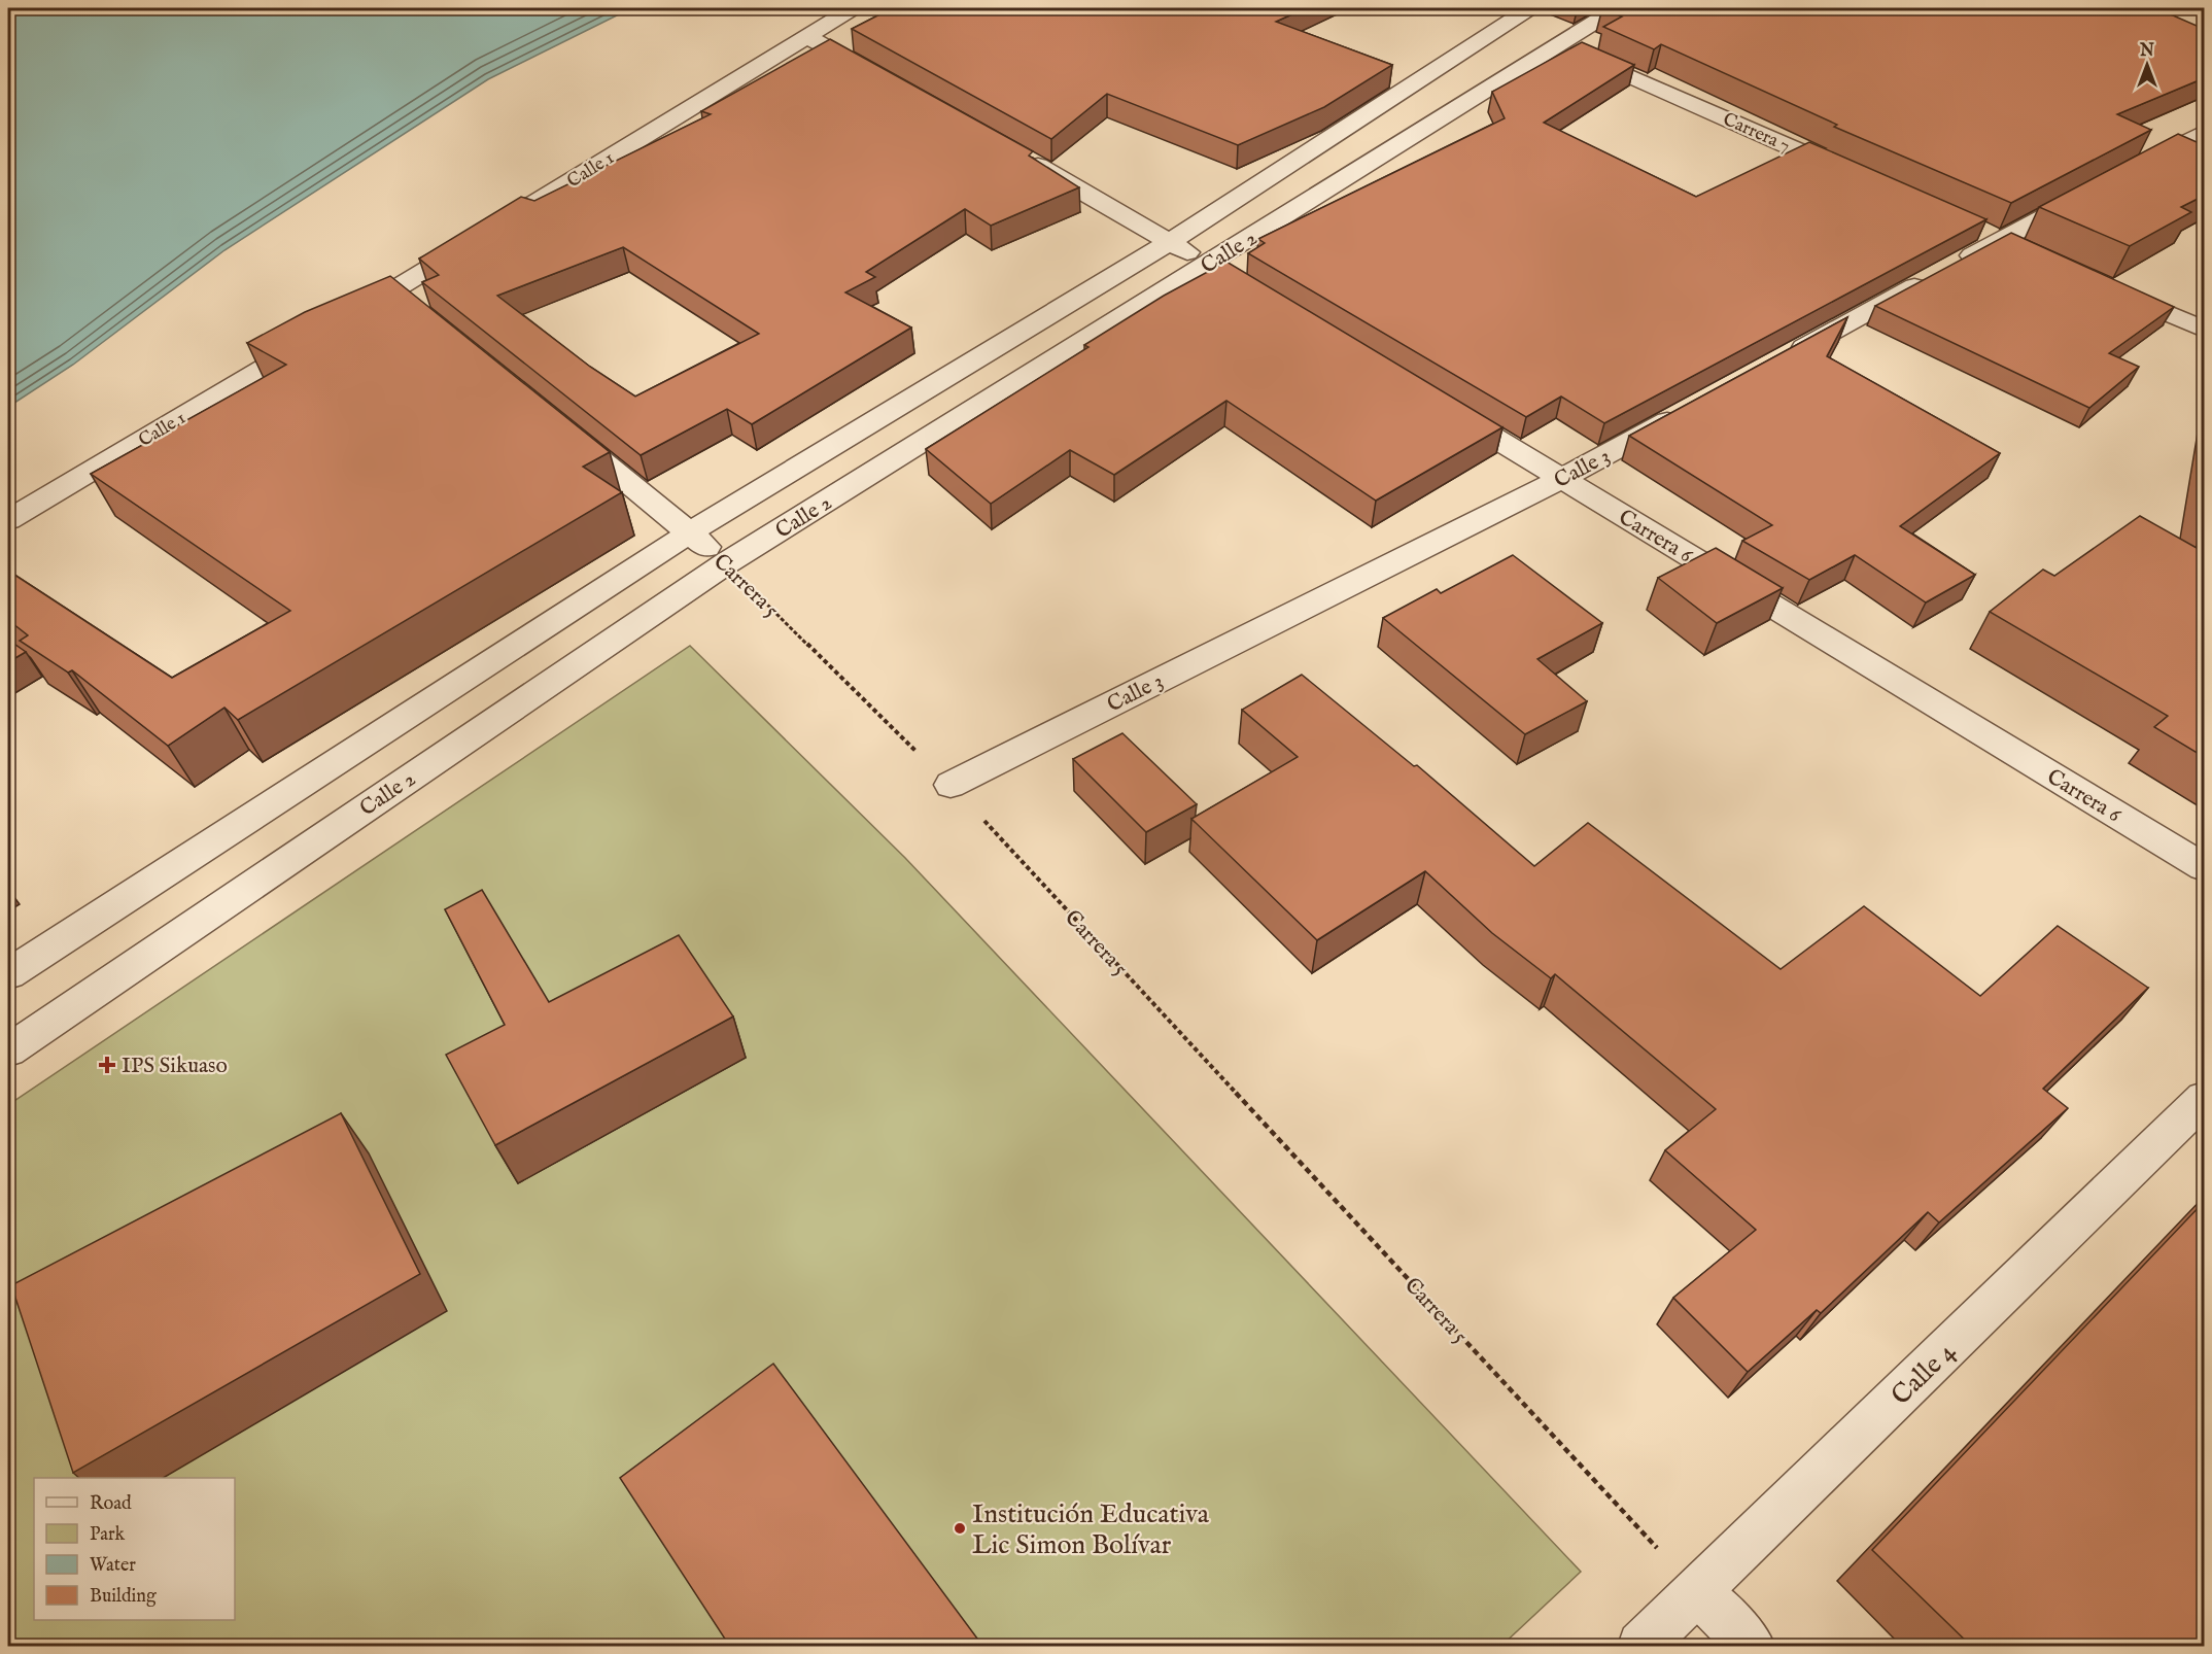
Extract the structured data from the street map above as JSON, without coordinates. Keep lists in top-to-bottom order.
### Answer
{
  "streets": {
    "street": [
      "Carrera 7",
      "Calle 1",
      "Calle 2",
      "Calle 3",
      "Carrera 6",
      "Carrera 5",
      "Calle 4"
    ]
  },
  "crossings": [
    ["Carrera 7", "Calle 2"],
    ["Calle 2", "Carrera 5"],
    ["Calle 3", "Carrera 6"],
    ["Calle 3", "Carrera 5"],
    ["Carrera 5", "Calle 4"]
  ],
  "places": {
    "health": ["IPS Sikuaso"],
    "other": ["Institución Educativa Lic Simon Bolívar"]
  },
  "legend": [
    "Road",
    "Park",
    "Water",
    "Building"
  ],
  "north": "top"
}
